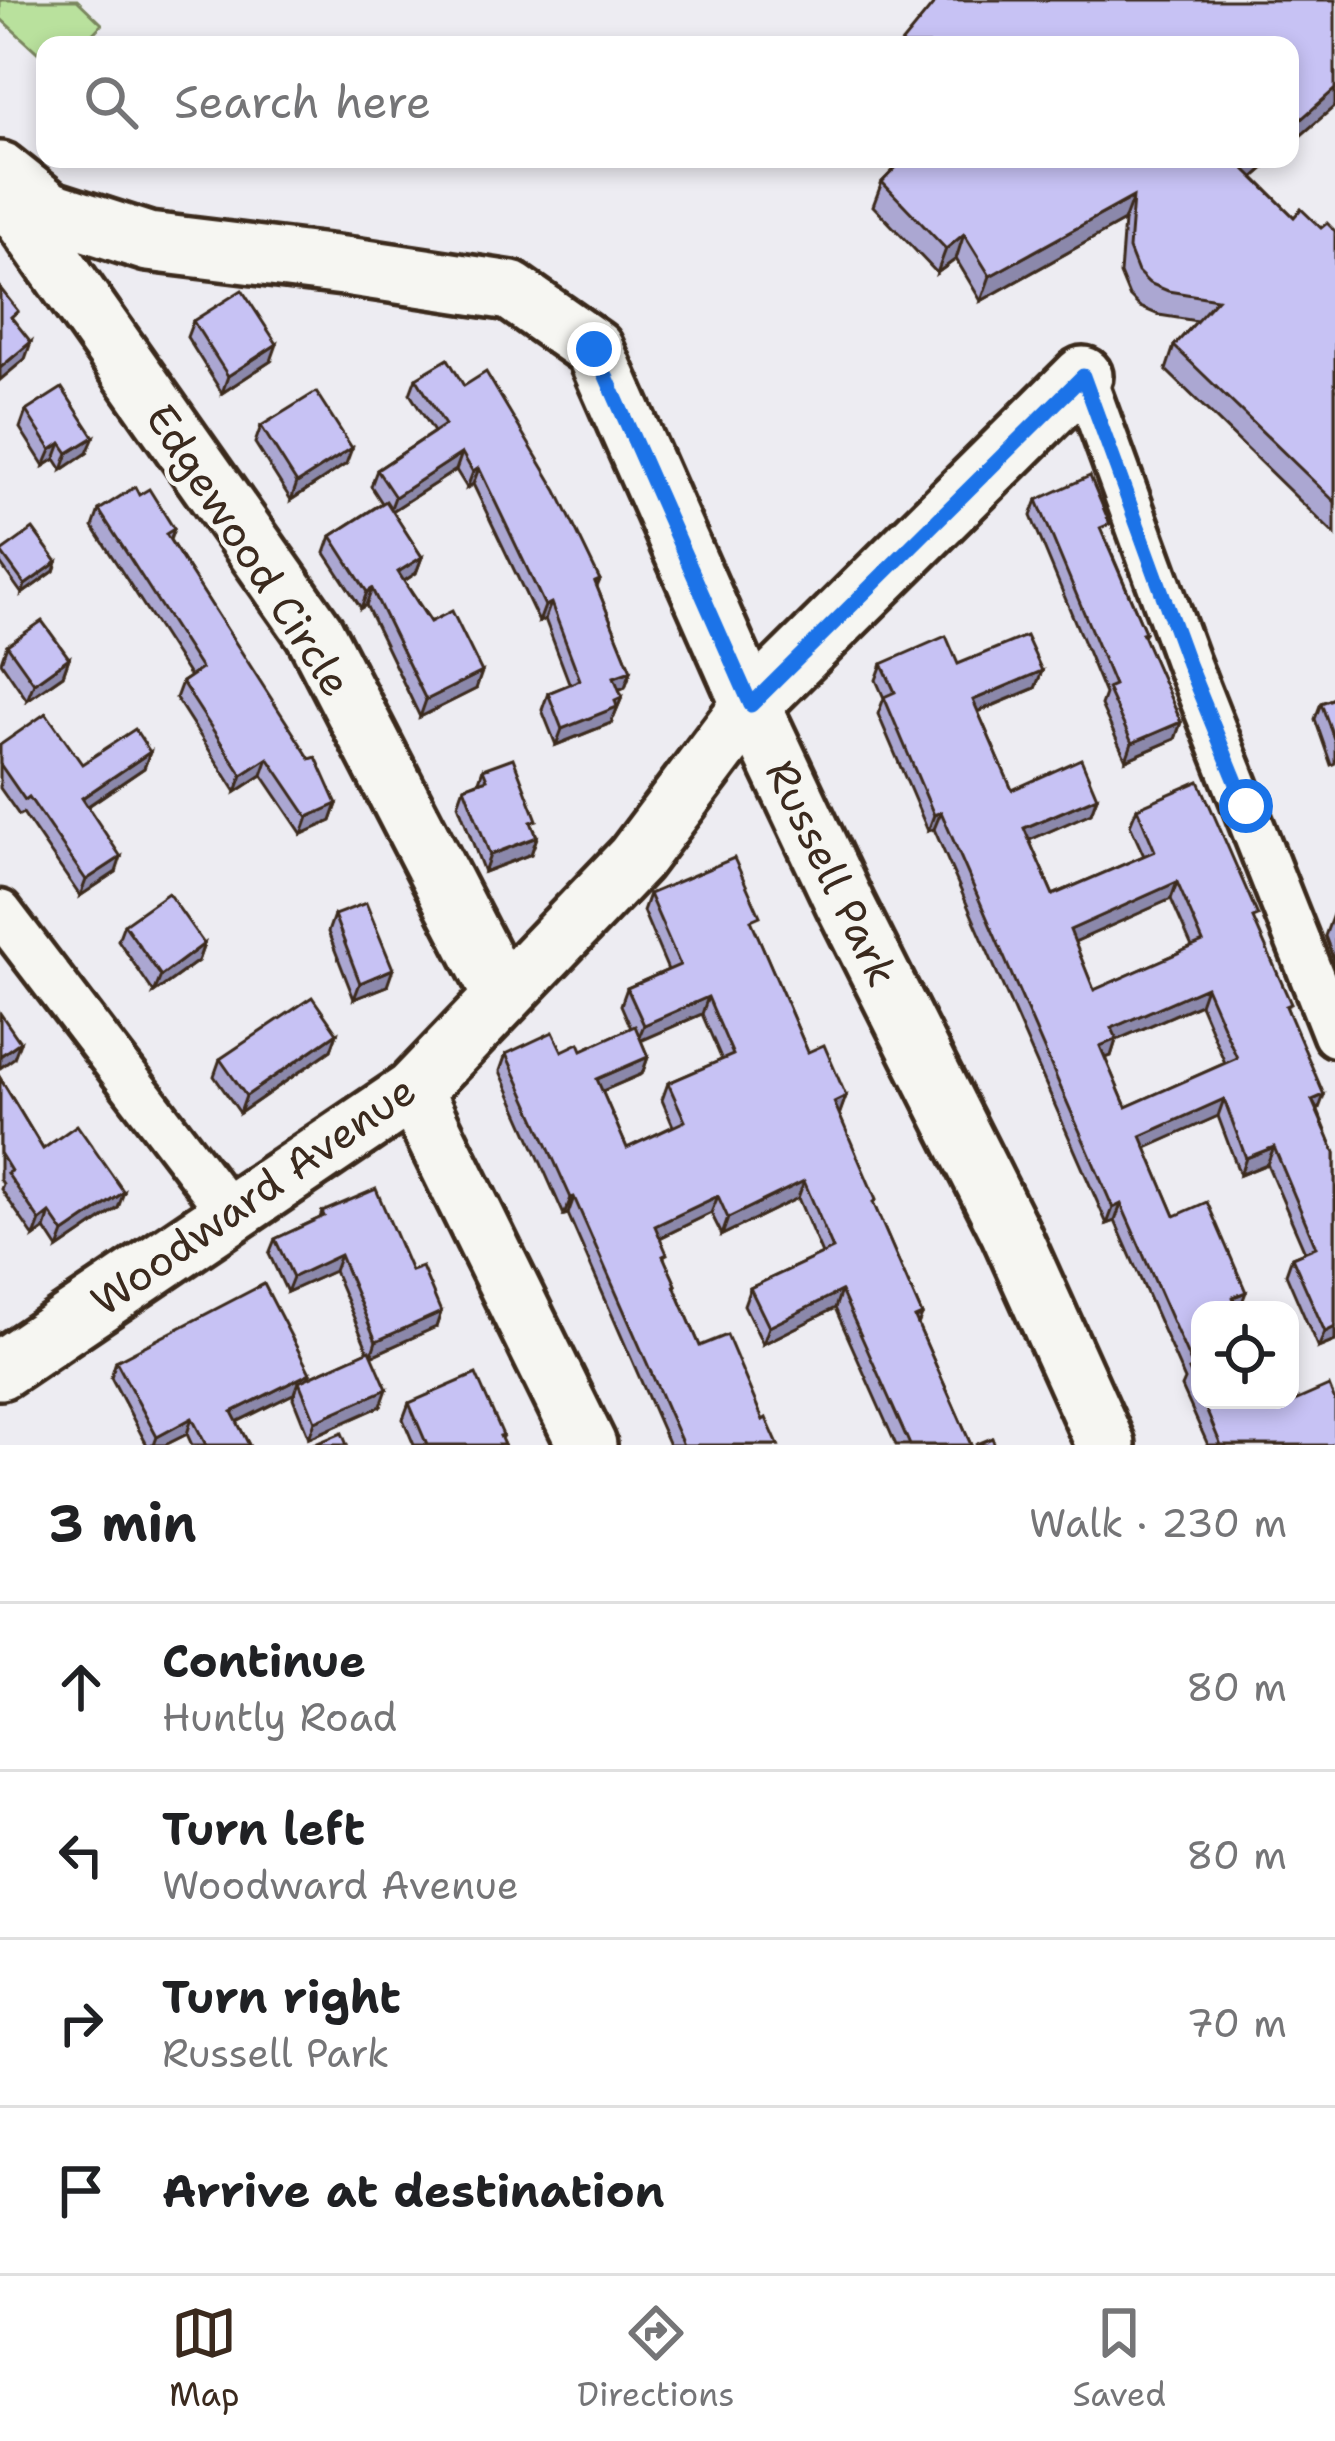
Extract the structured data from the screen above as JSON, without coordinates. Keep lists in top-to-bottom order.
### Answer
{
  "streets": {
    "street": ["Edgewood Circle", "Russell Park", "Woodward Avenue"]
  },
  "crossings": [
    ["Edgewood Circle", "Woodward Avenue"],
    ["Russell Park", "Woodward Avenue"]
  ],
  "page": {
    "search": "Search here",
    "heading": ["3 min", "Walk · 230 m"],
    "list": [
      ["Continue", "Huntly Road", "80 m"],
      ["Turn left", "Woodward Avenue", "80 m"],
      ["Turn right", "Russell Park", "70 m"],
      "Arrive at destination"
    ],
    "nav": ["Map", "Directions", "Saved"]
  }
}
